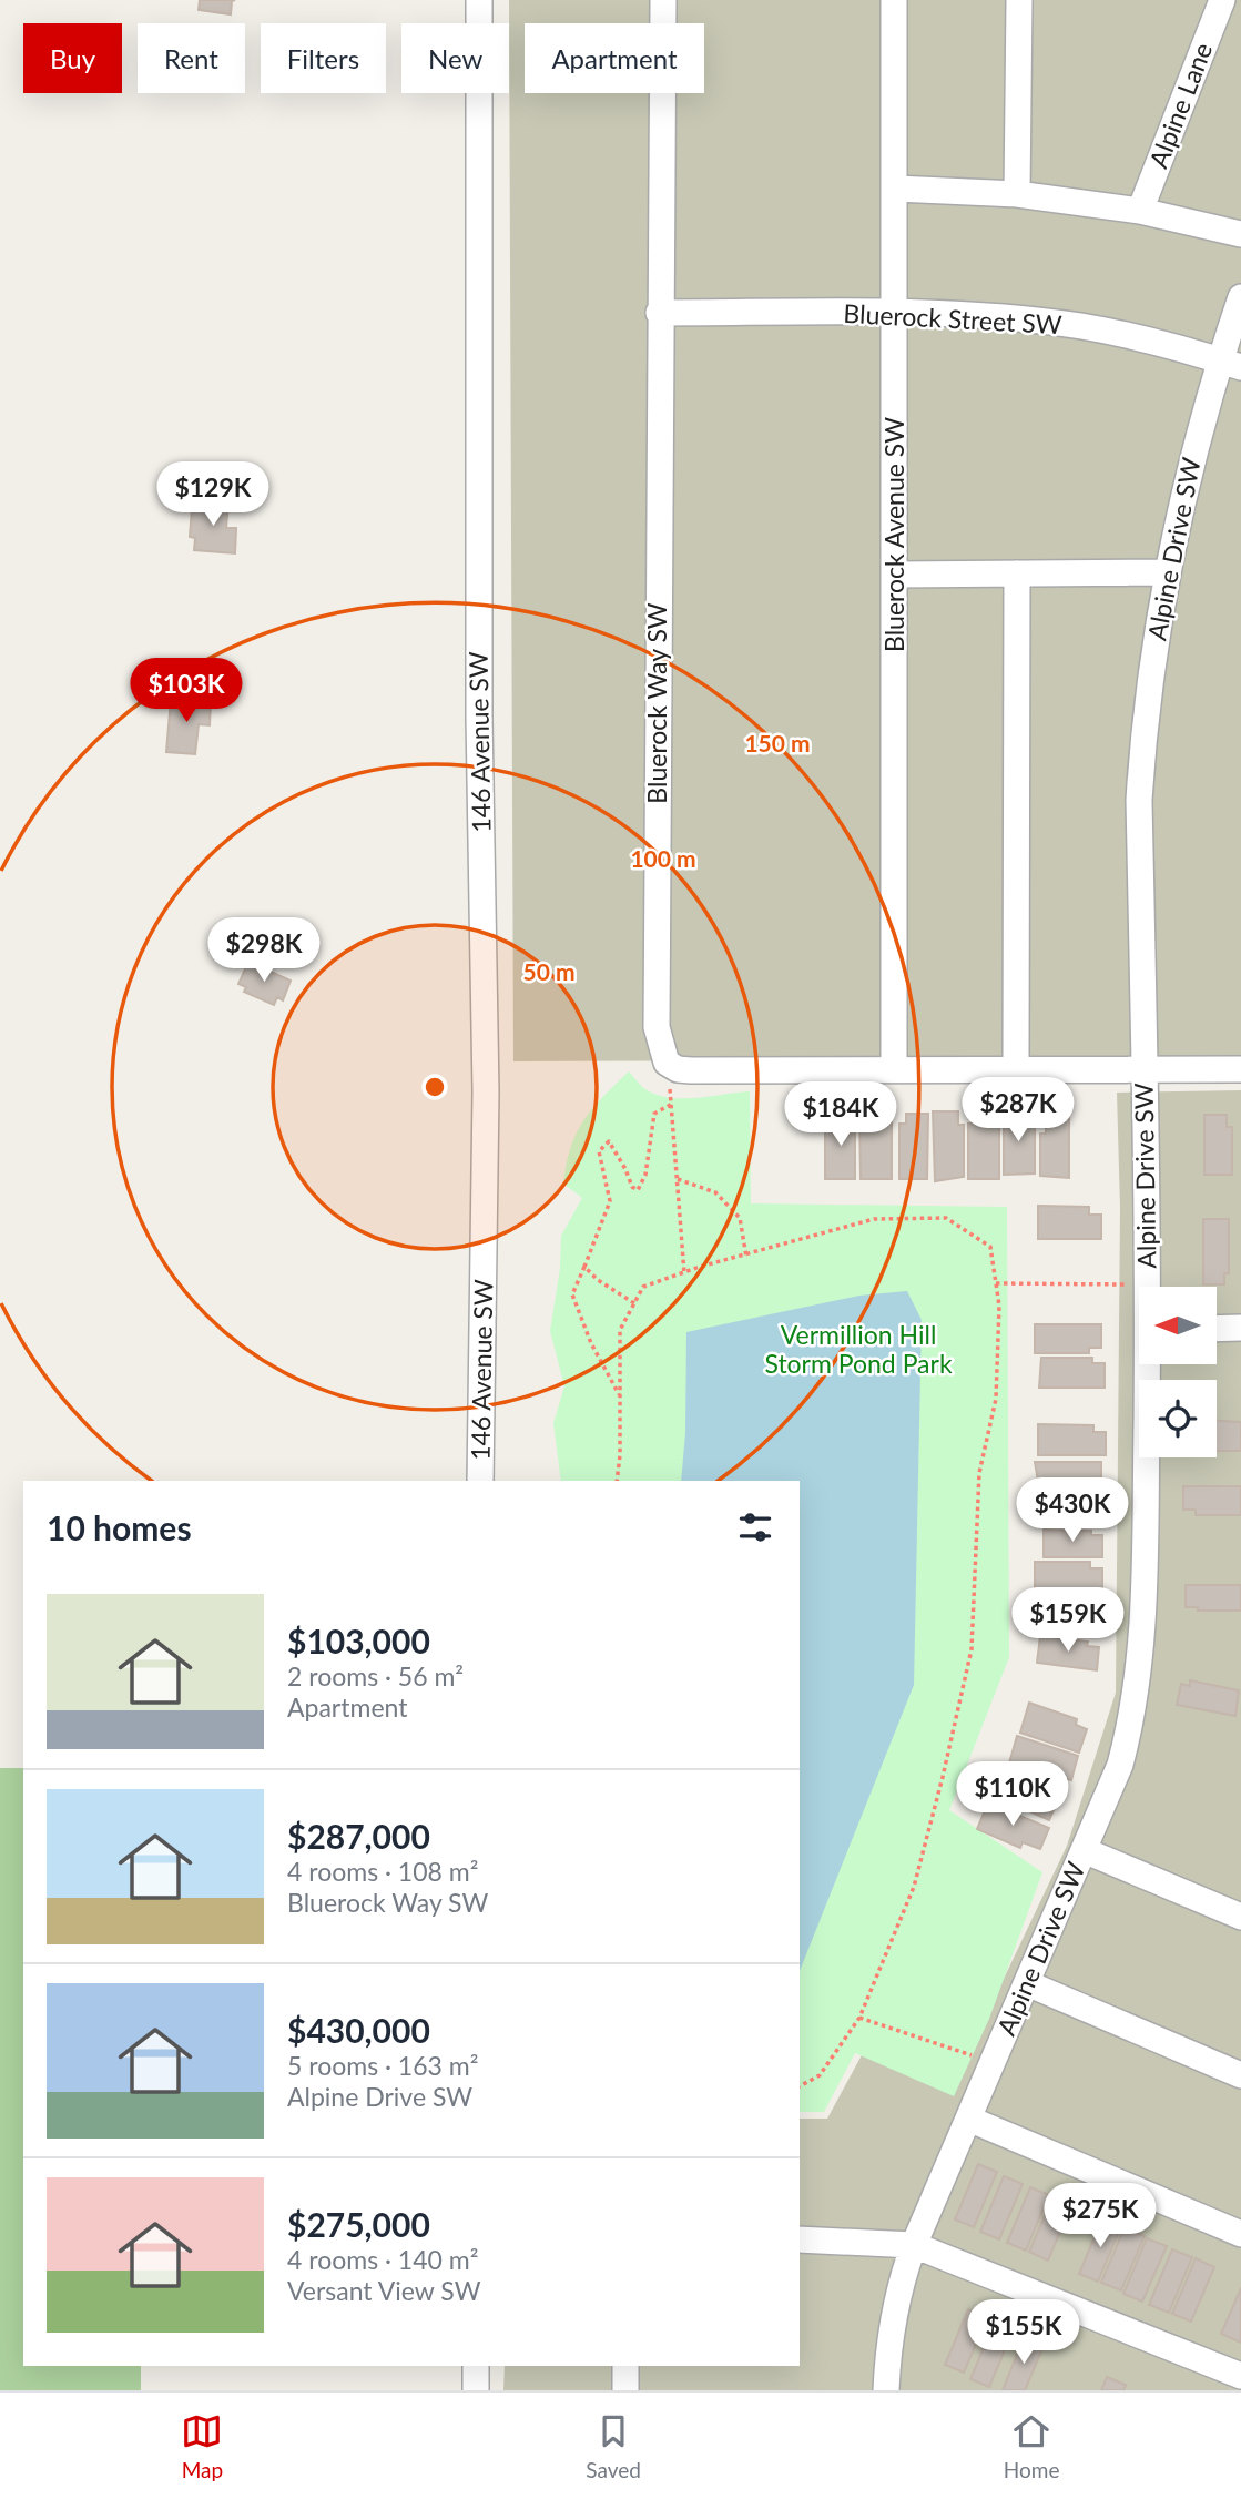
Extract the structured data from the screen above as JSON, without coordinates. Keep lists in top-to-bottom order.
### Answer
{
  "streets": {
    "street": [
      "Alpine Lane",
      "Bluerock Street SW",
      "Bluerock Avenue SW",
      "Alpine Drive SW",
      "Bluerock Way SW",
      "146 Avenue SW"
    ]
  },
  "crossings": [
    ["Bluerock Street SW", "Bluerock Avenue SW"],
    ["Bluerock Street SW", "Alpine Drive SW"],
    ["Bluerock Street SW", "Bluerock Way SW"]
  ],
  "parks": ["Vermillion Hill Storm Pond Park"],
  "north": "left",
  "page": {
    "chip": [
      "Buy",
      "Rent",
      "Filters",
      "New",
      "Apartment"
    ],
    "price": [
      "$129K",
      "$103K",
      "$298K",
      "$287K",
      "$184K",
      "$430K",
      "$159K",
      "$110K",
      "$275K",
      "$155K"
    ],
    "heading": "10 homes",
    "list": [
      {
        "name": "$103,000",
        "note": "2 rooms · 56 m² · Apartment"
      },
      {
        "name": "$287,000",
        "note": "4 rooms · 108 m² · Bluerock Way SW"
      },
      {
        "name": "$430,000",
        "note": "5 rooms · 163 m² · Alpine Drive SW"
      },
      {
        "name": "$275,000",
        "note": "4 rooms · 140 m² · Versant View SW"
      }
    ],
    "tabs": ["Map", "Saved", "Home"]
  },
  "rings": ["150 m", "100 m", "50 m"]
}
